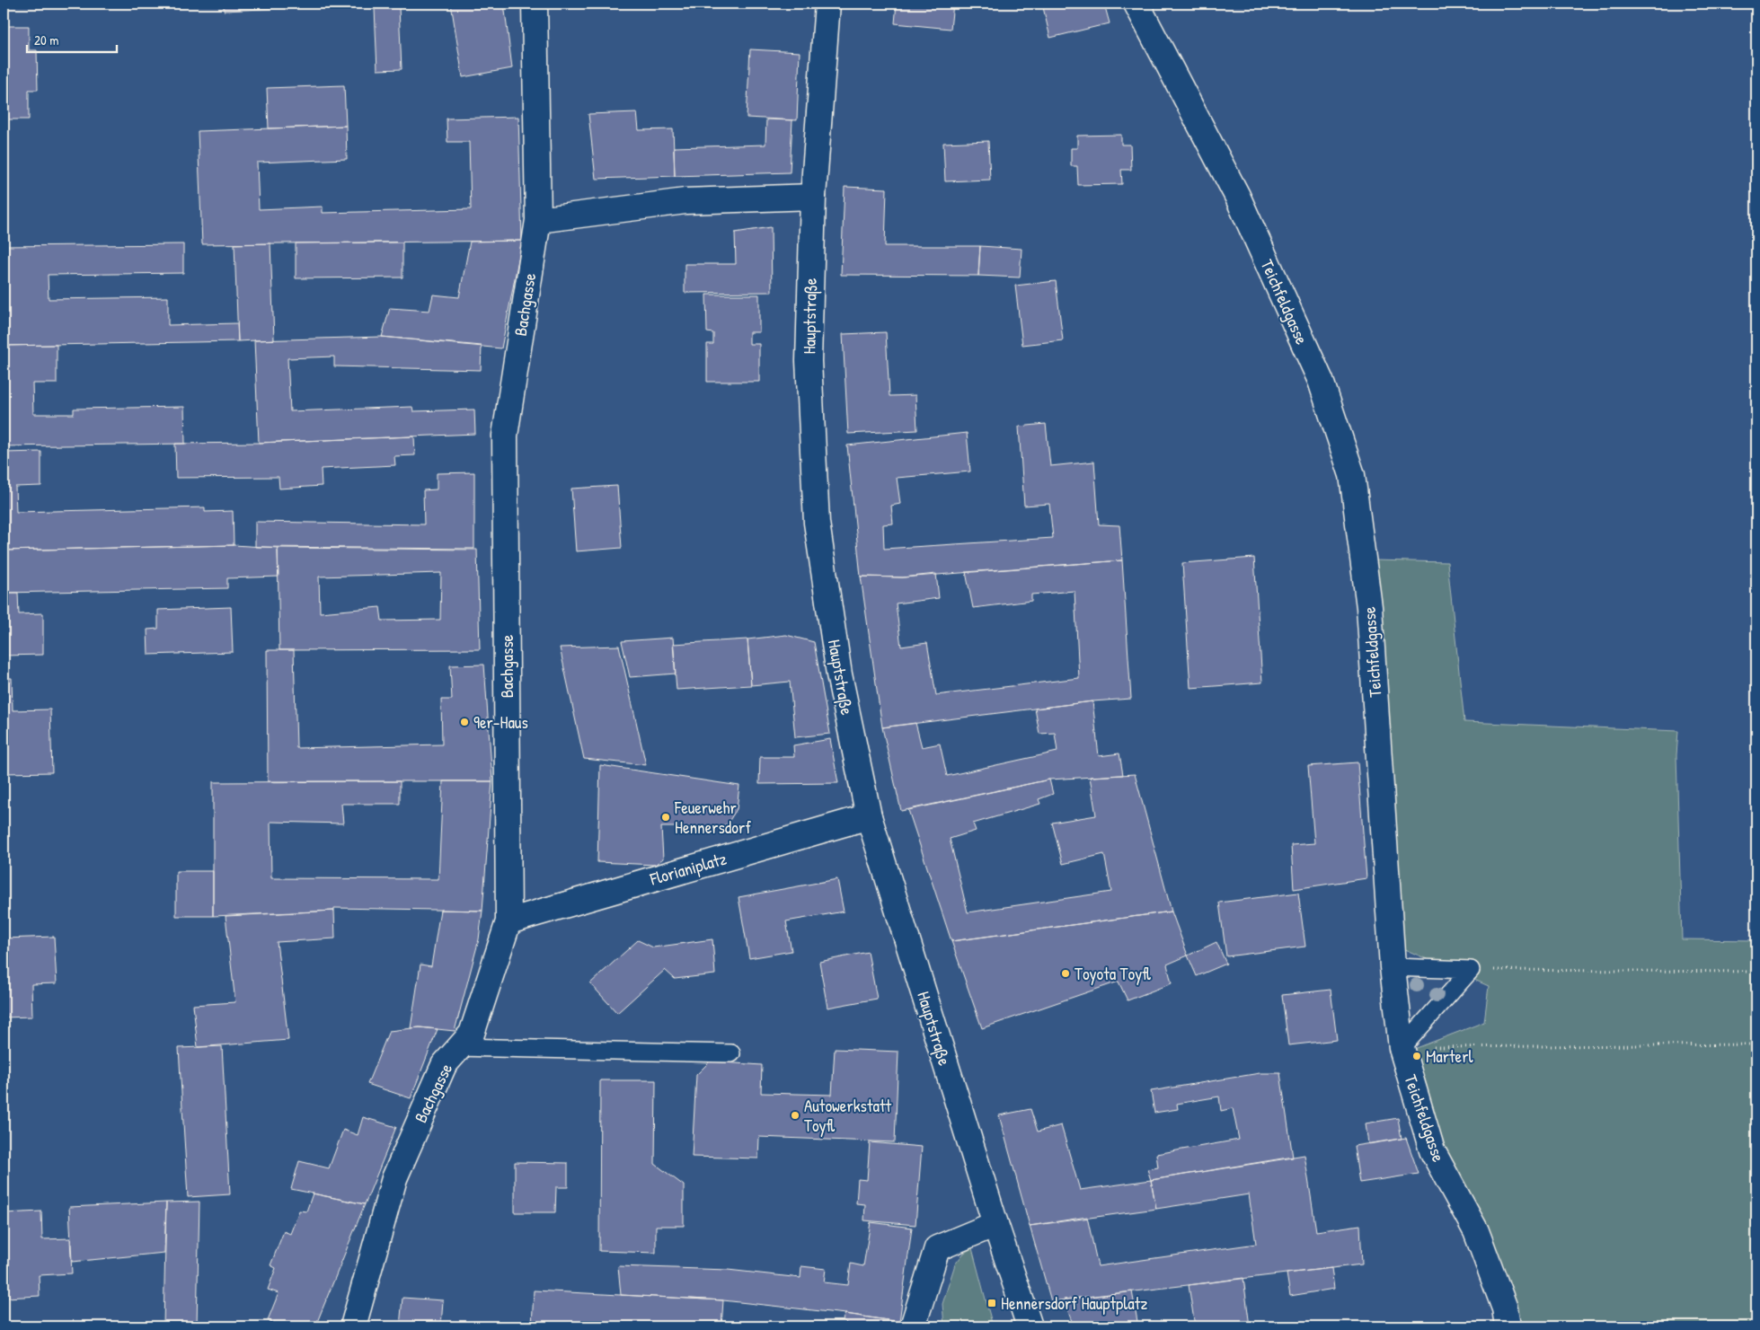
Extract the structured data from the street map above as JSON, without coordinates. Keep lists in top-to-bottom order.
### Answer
{
  "streets": {
    "street": [
      "Teichfeldgasse",
      "Bachgasse",
      "Hauptstraße",
      "Florianiplatz"
    ]
  },
  "crossings": [
    ["Bachgasse", "Florianiplatz"],
    ["Hauptstraße", "Florianiplatz"]
  ],
  "places": {
    "other": [
      "9er-Haus",
      "Feuerwehr Hennersdorf",
      "Toyota Toyfl",
      "Marterl",
      "Autowerkstatt Toyfl"
    ],
    "transit": ["Hennersdorf Hauptplatz"]
  },
  "scale_bar": "20 m"
}
